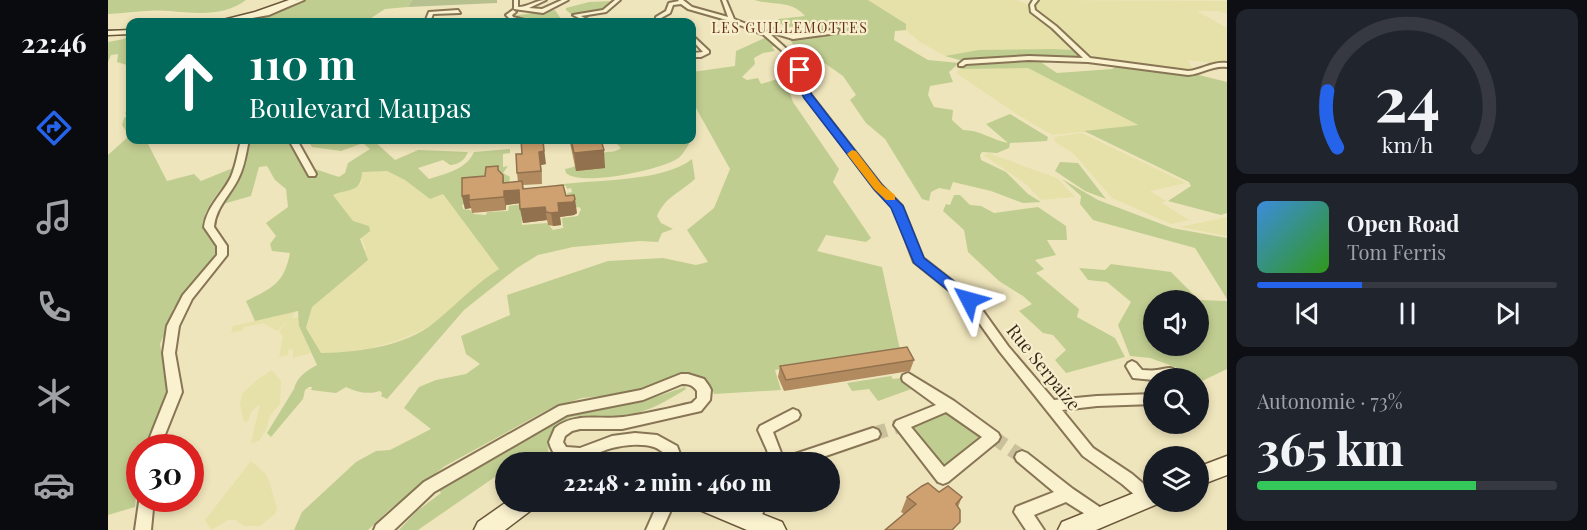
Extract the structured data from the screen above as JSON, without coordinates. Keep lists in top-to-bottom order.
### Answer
{
  "streets": {
    "street": ["Rue Serpaize"]
  },
  "districts": ["LES GUILLEMOTTES"],
  "page": {
    "tabs": "22:46",
    "turn": ["110 m", "Boulevard Maupas"],
    "song": ["Open Road", "Tom Ferris"],
    "tile": ["Autonomie · 73%", "365 km"],
    "limit": "30",
    "trip": "22:48 · 2 min · 460 m",
    "gauge": ["24", "km/h"]
  }
}
